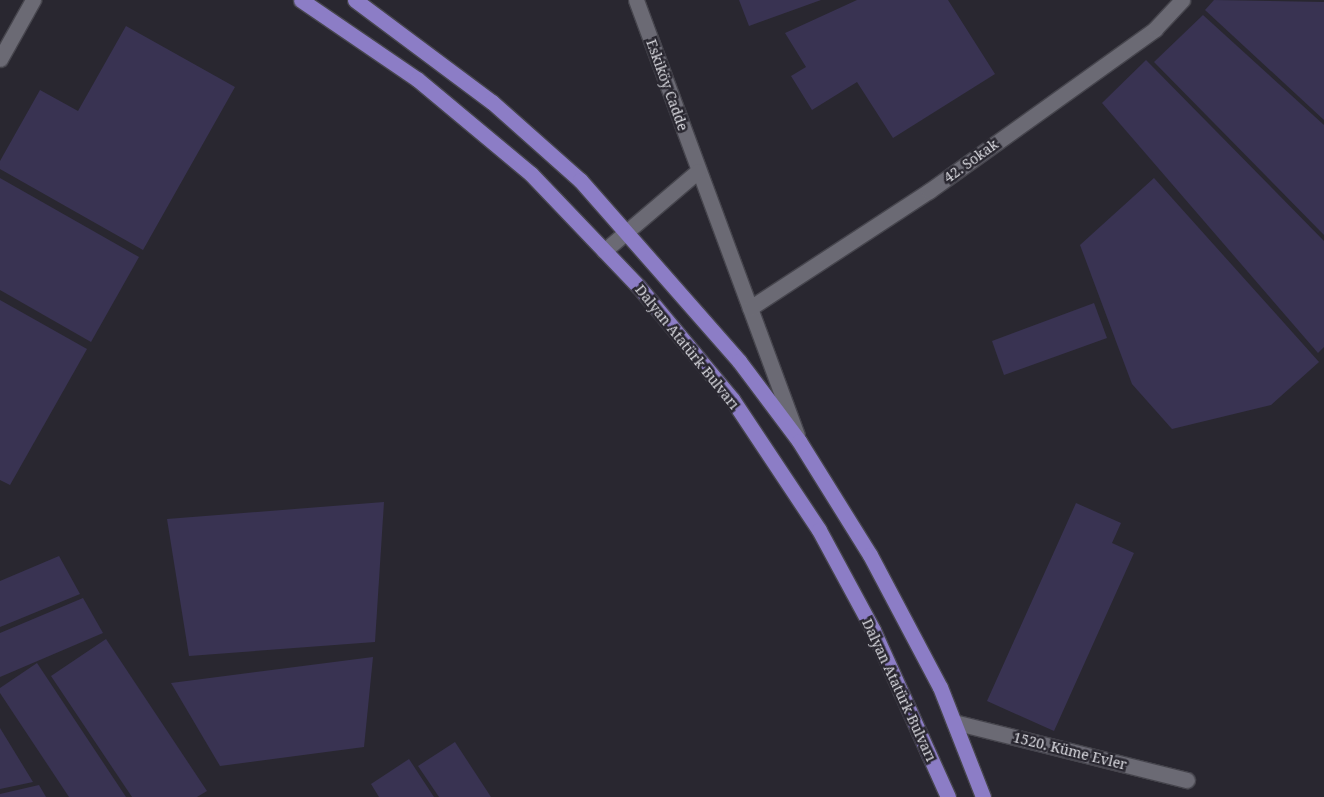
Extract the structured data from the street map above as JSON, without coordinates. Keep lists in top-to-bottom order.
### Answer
{
  "streets": {
    "main road": ["Dalyan Atatürk Bulvarı"],
    "street": ["Eskiköy Cadde", "42. Sokak", "1520. Küme Evler"]
  },
  "crossings": [
    ["Eskiköy Cadde", "42. Sokak"],
    ["Eskiköy Cadde", "Dalyan Atatürk Bulvarı"],
    ["Dalyan Atatürk Bulvarı", "1520. Küme Evler"]
  ]
}
